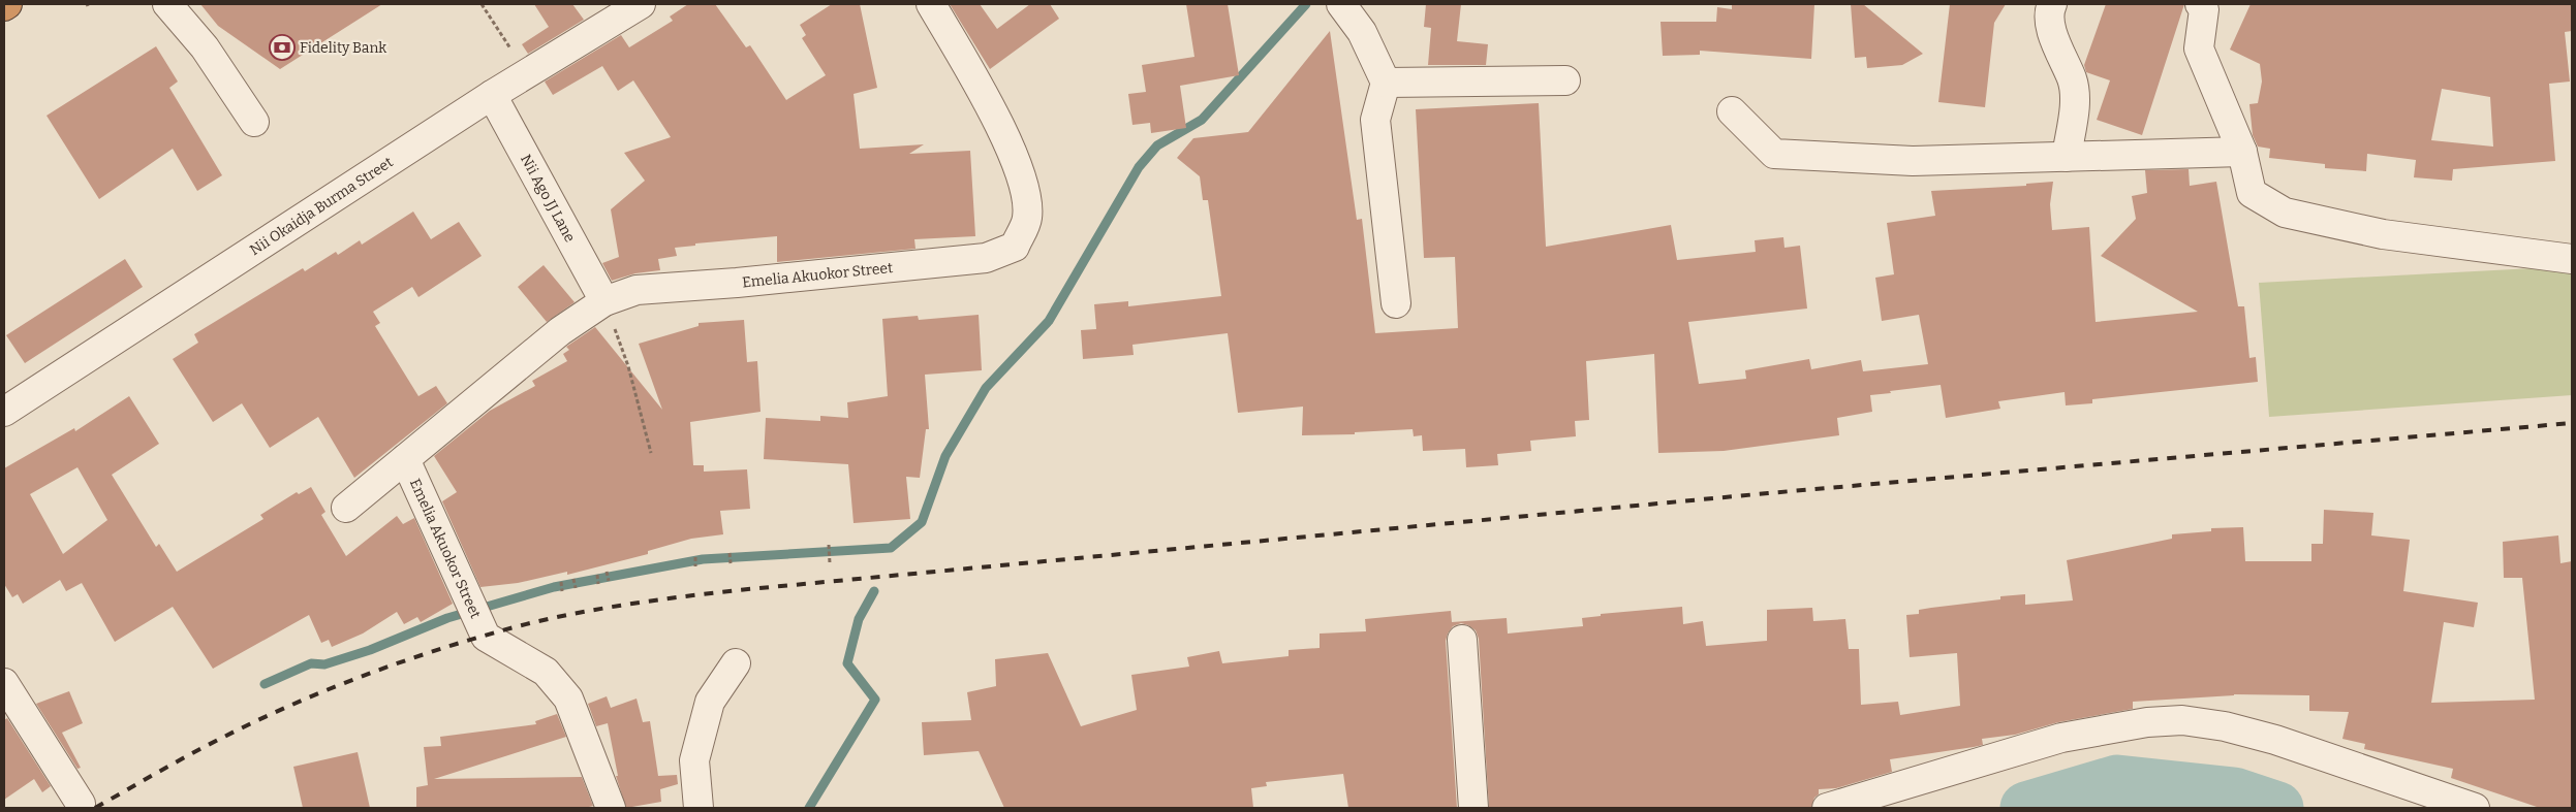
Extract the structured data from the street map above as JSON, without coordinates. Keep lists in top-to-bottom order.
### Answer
{
  "streets": {
    "street": ["Nii Ago JJ Lane", "Nii Okaidja Burma Street", "Emelia Akuokor Street"]
  },
  "crossings": [
    ["Nii Ago JJ Lane", "Nii Okaidja Burma Street"],
    ["Nii Ago JJ Lane", "Emelia Akuokor Street"]
  ],
  "places": {
    "bank": ["Fidelity Bank"]
  }
}
